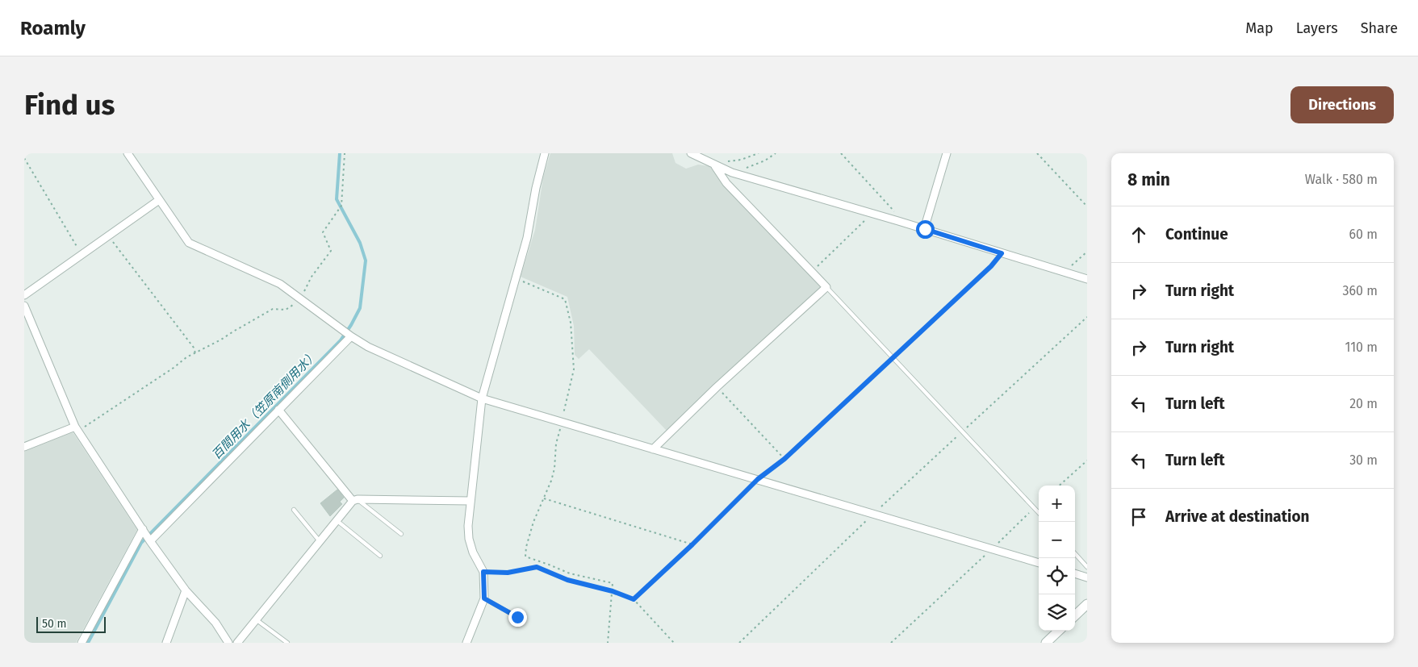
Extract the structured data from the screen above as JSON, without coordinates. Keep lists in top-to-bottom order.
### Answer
{
  "water": ["百間用水（笠原南側用水）"],
  "scale_bar": "50 m",
  "page": {
    "header": "Roamly",
    "nav": ["Map", "Layers", "Share"],
    "buttons": "Directions",
    "title": "Find us",
    "heading": ["8 min", "Walk · 580 m"],
    "list": [
      ["Continue", "60 m"],
      ["Turn right", "360 m"],
      ["Turn right", "110 m"],
      ["Turn left", "20 m"],
      ["Turn left", "30 m"],
      "Arrive at destination"
    ],
    "map_buttons": ["+", "−"],
    "scale": "50 m"
  }
}
